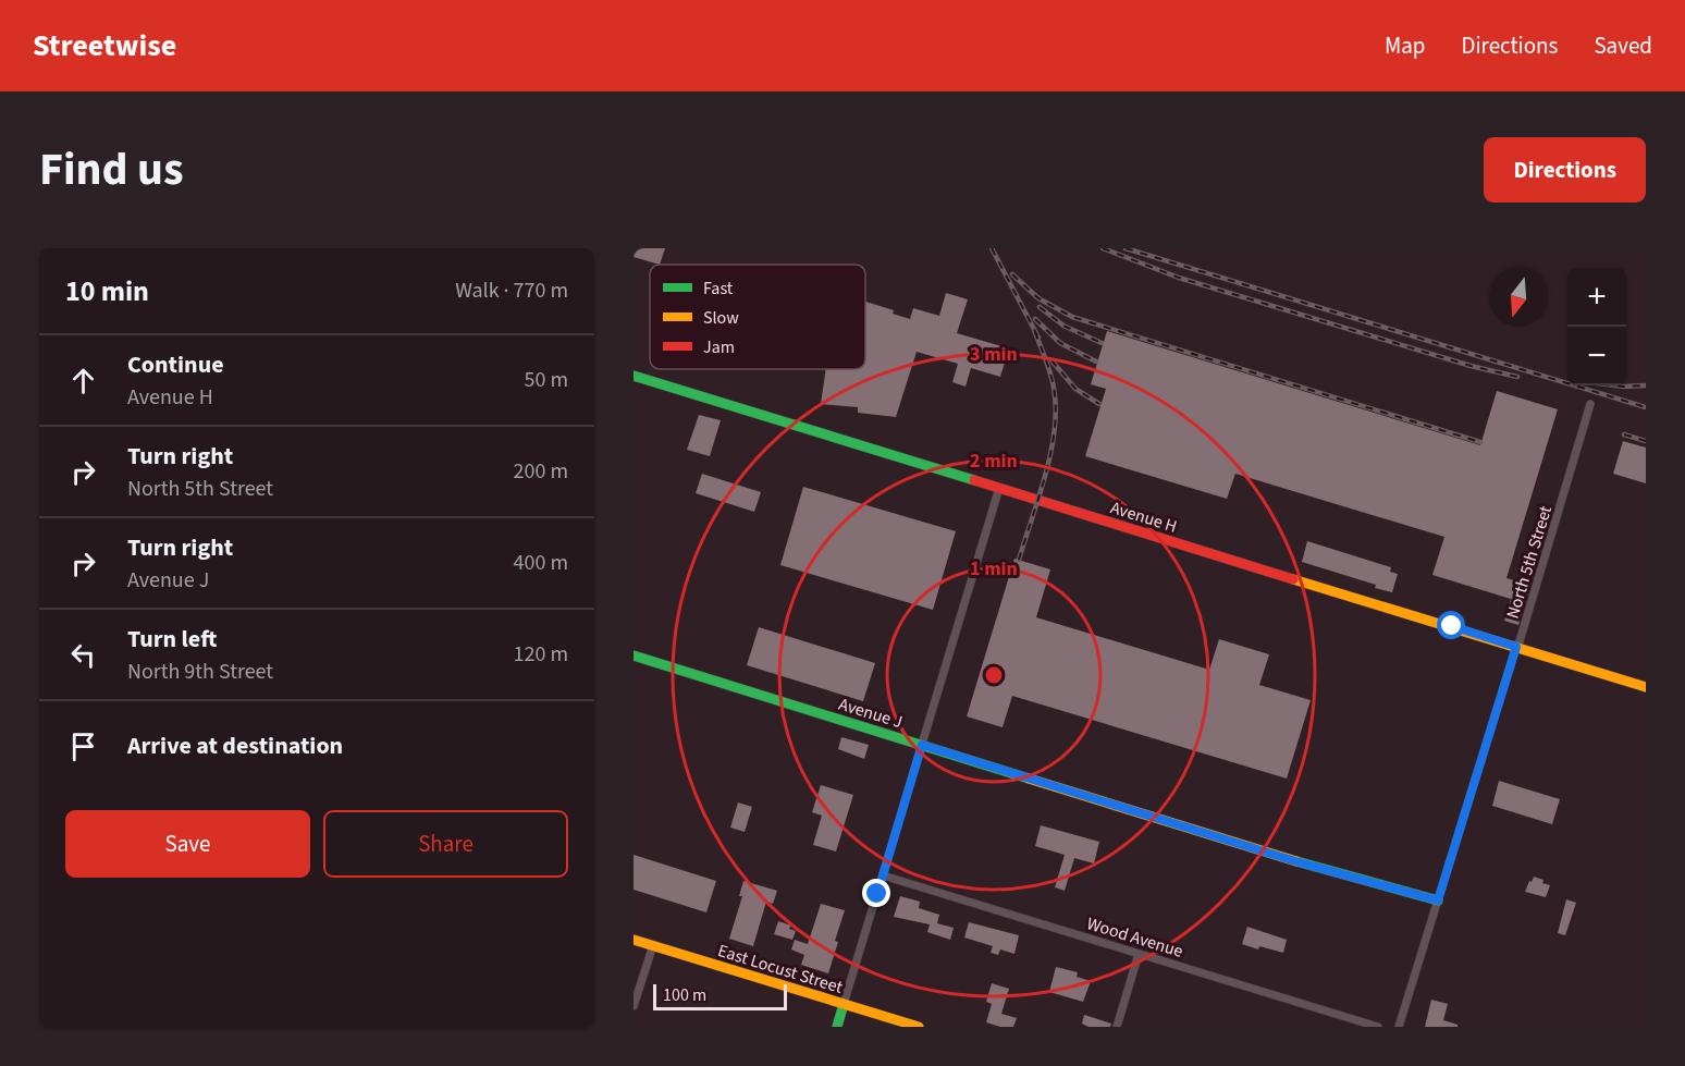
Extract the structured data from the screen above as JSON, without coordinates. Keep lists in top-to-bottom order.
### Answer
{
  "streets": {
    "street": [
      "Avenue H",
      "North 5th Street",
      "Avenue J",
      "Wood Avenue",
      "East Locust Street"
    ]
  },
  "crossings": [
    ["Avenue H", "North 5th Street"],
    ["North 5th Street", "Avenue J"]
  ],
  "legend": ["Fast", "Slow", "Jam"],
  "scale_bar": "100 m",
  "north": "bottom",
  "page": {
    "header": "Streetwise",
    "nav": ["Map", "Directions", "Saved"],
    "title": "Find us",
    "buttons": [
      "Directions",
      ["Save", "Share"]
    ],
    "heading": ["10 min", "Walk · 770 m"],
    "map_buttons": ["+", "−"],
    "list": [
      ["Continue", "Avenue H", "50 m"],
      ["Turn right", "North 5th Street", "200 m"],
      ["Turn right", "Avenue J", "400 m"],
      ["Turn left", "North 9th Street", "120 m"],
      "Arrive at destination"
    ],
    "scale": "100 m"
  },
  "rings": ["3 min", "2 min", "1 min"]
}
